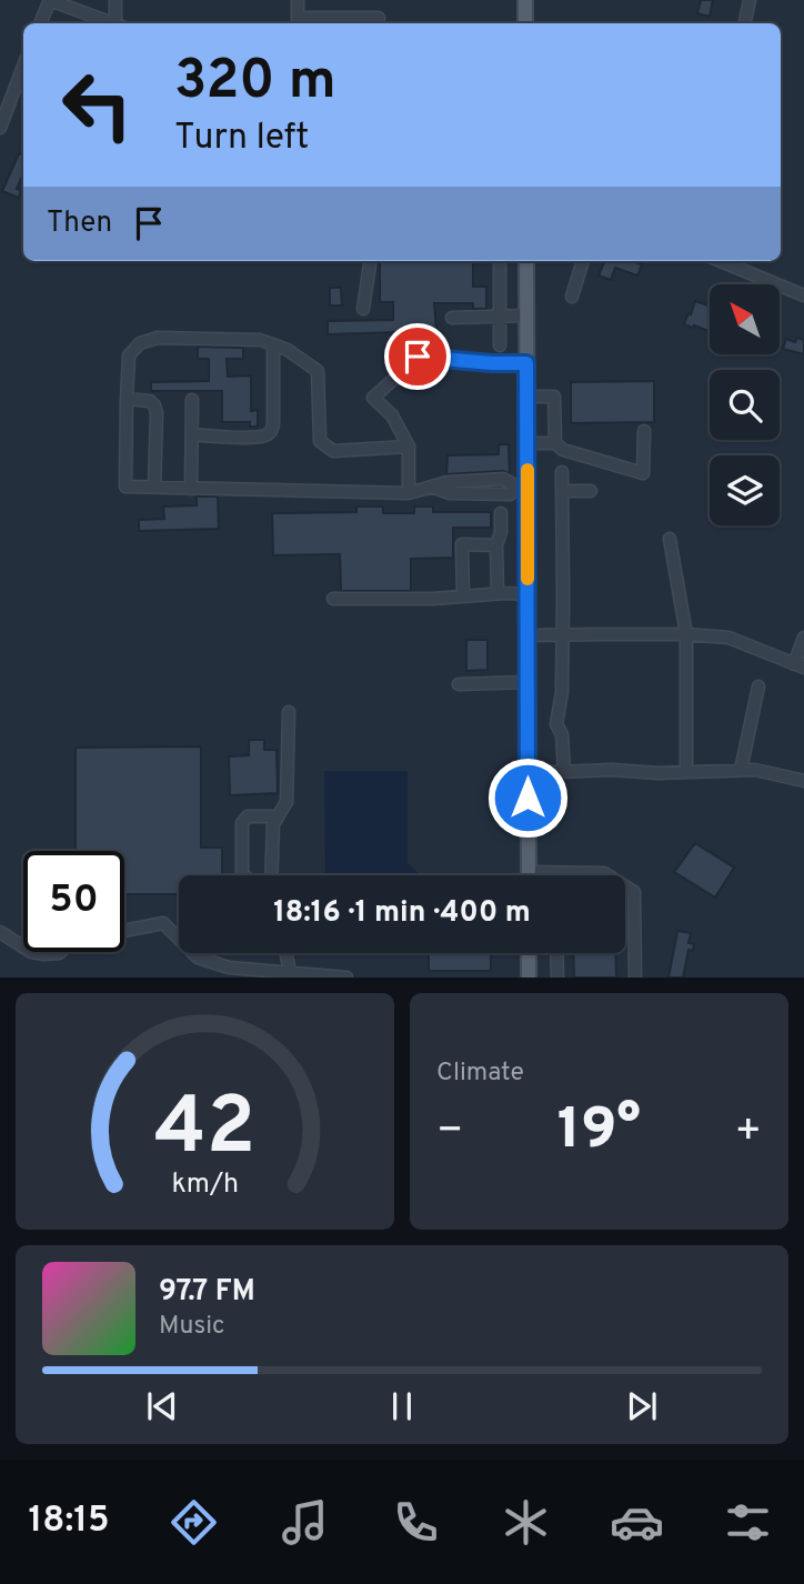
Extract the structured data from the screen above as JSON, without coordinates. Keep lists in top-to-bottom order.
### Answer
{
  "north": "top left",
  "page": {
    "turn": ["320 m", "Turn left"],
    "then": "Then",
    "limit": "50",
    "trip": "18:16 · 1 min · 400 m",
    "tile": "Climate",
    "heat": ["−", "19°", "+"],
    "song": ["97.7 FM", "Music"],
    "tabs": "18:15",
    "gauge": ["42", "km/h"]
  }
}
